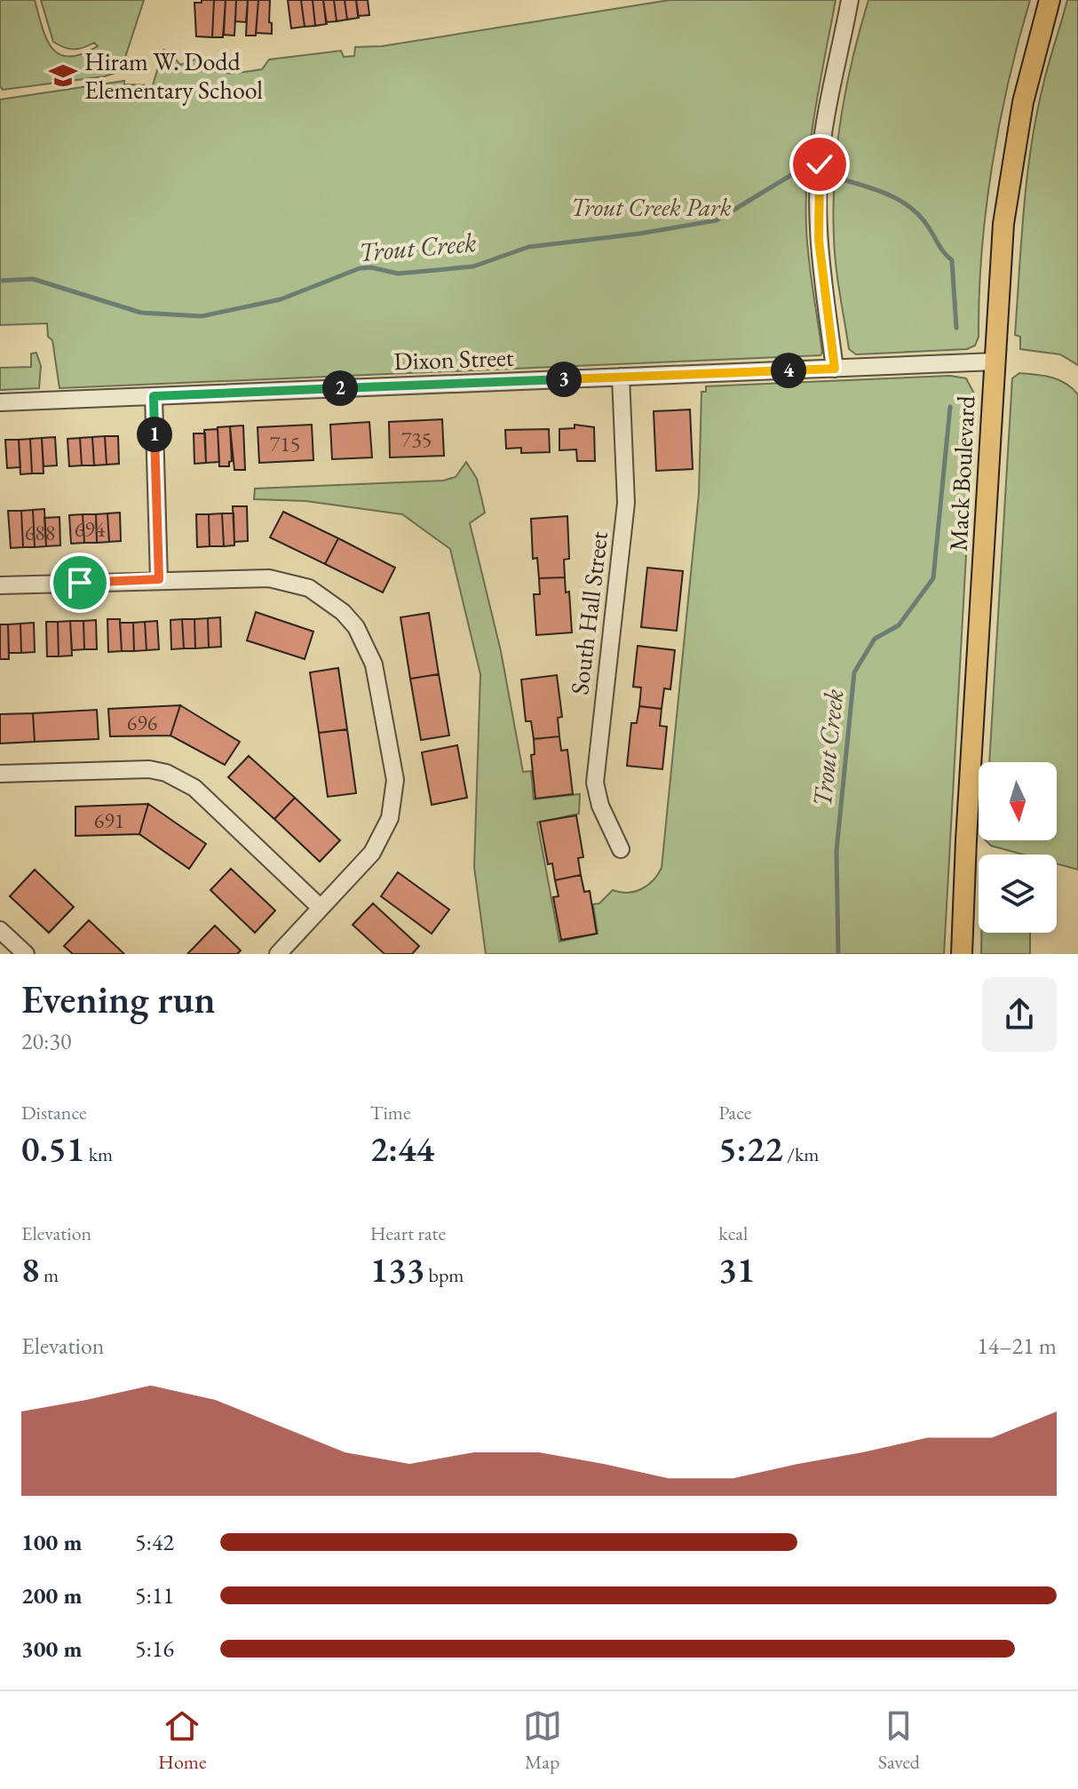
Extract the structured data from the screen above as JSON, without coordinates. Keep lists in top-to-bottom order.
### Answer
{
  "streets": {
    "main road": ["Mack Boulevard"],
    "street": ["Dixon Street", "South Hall Street"]
  },
  "crossings": [
    ["Dixon Street", "Mack Boulevard"],
    ["Dixon Street", "South Hall Street"]
  ],
  "water": ["Trout Creek"],
  "parks": ["Trout Creek Park"],
  "places": {
    "school or university": ["Hiram W. Dodd Elementary School"]
  },
  "house_numbers": [
    "735",
    "715",
    "694",
    "688",
    "696",
    "691"
  ],
  "north": "bottom",
  "page": {
    "pins": [
      "4",
      "3",
      "2",
      "1"
    ],
    "heading": ["Evening run", "20:30"],
    "stats": [
      ["Distance", "0.51 km"],
      ["Time", "2:44"],
      ["Pace", "5:22 /km"],
      ["Elevation", "8 m"],
      ["Heart rate", "133 bpm"],
      ["kcal", "31"]
    ],
    "chart": ["Elevation", "14–21 m"],
    "list": [
      {
        "name": "100 m",
        "note": "5:42"
      },
      {
        "name": "200 m",
        "note": "5:11"
      },
      {
        "name": "300 m",
        "note": "5:16"
      }
    ],
    "tabs": ["Home", "Map", "Saved"]
  }
}
